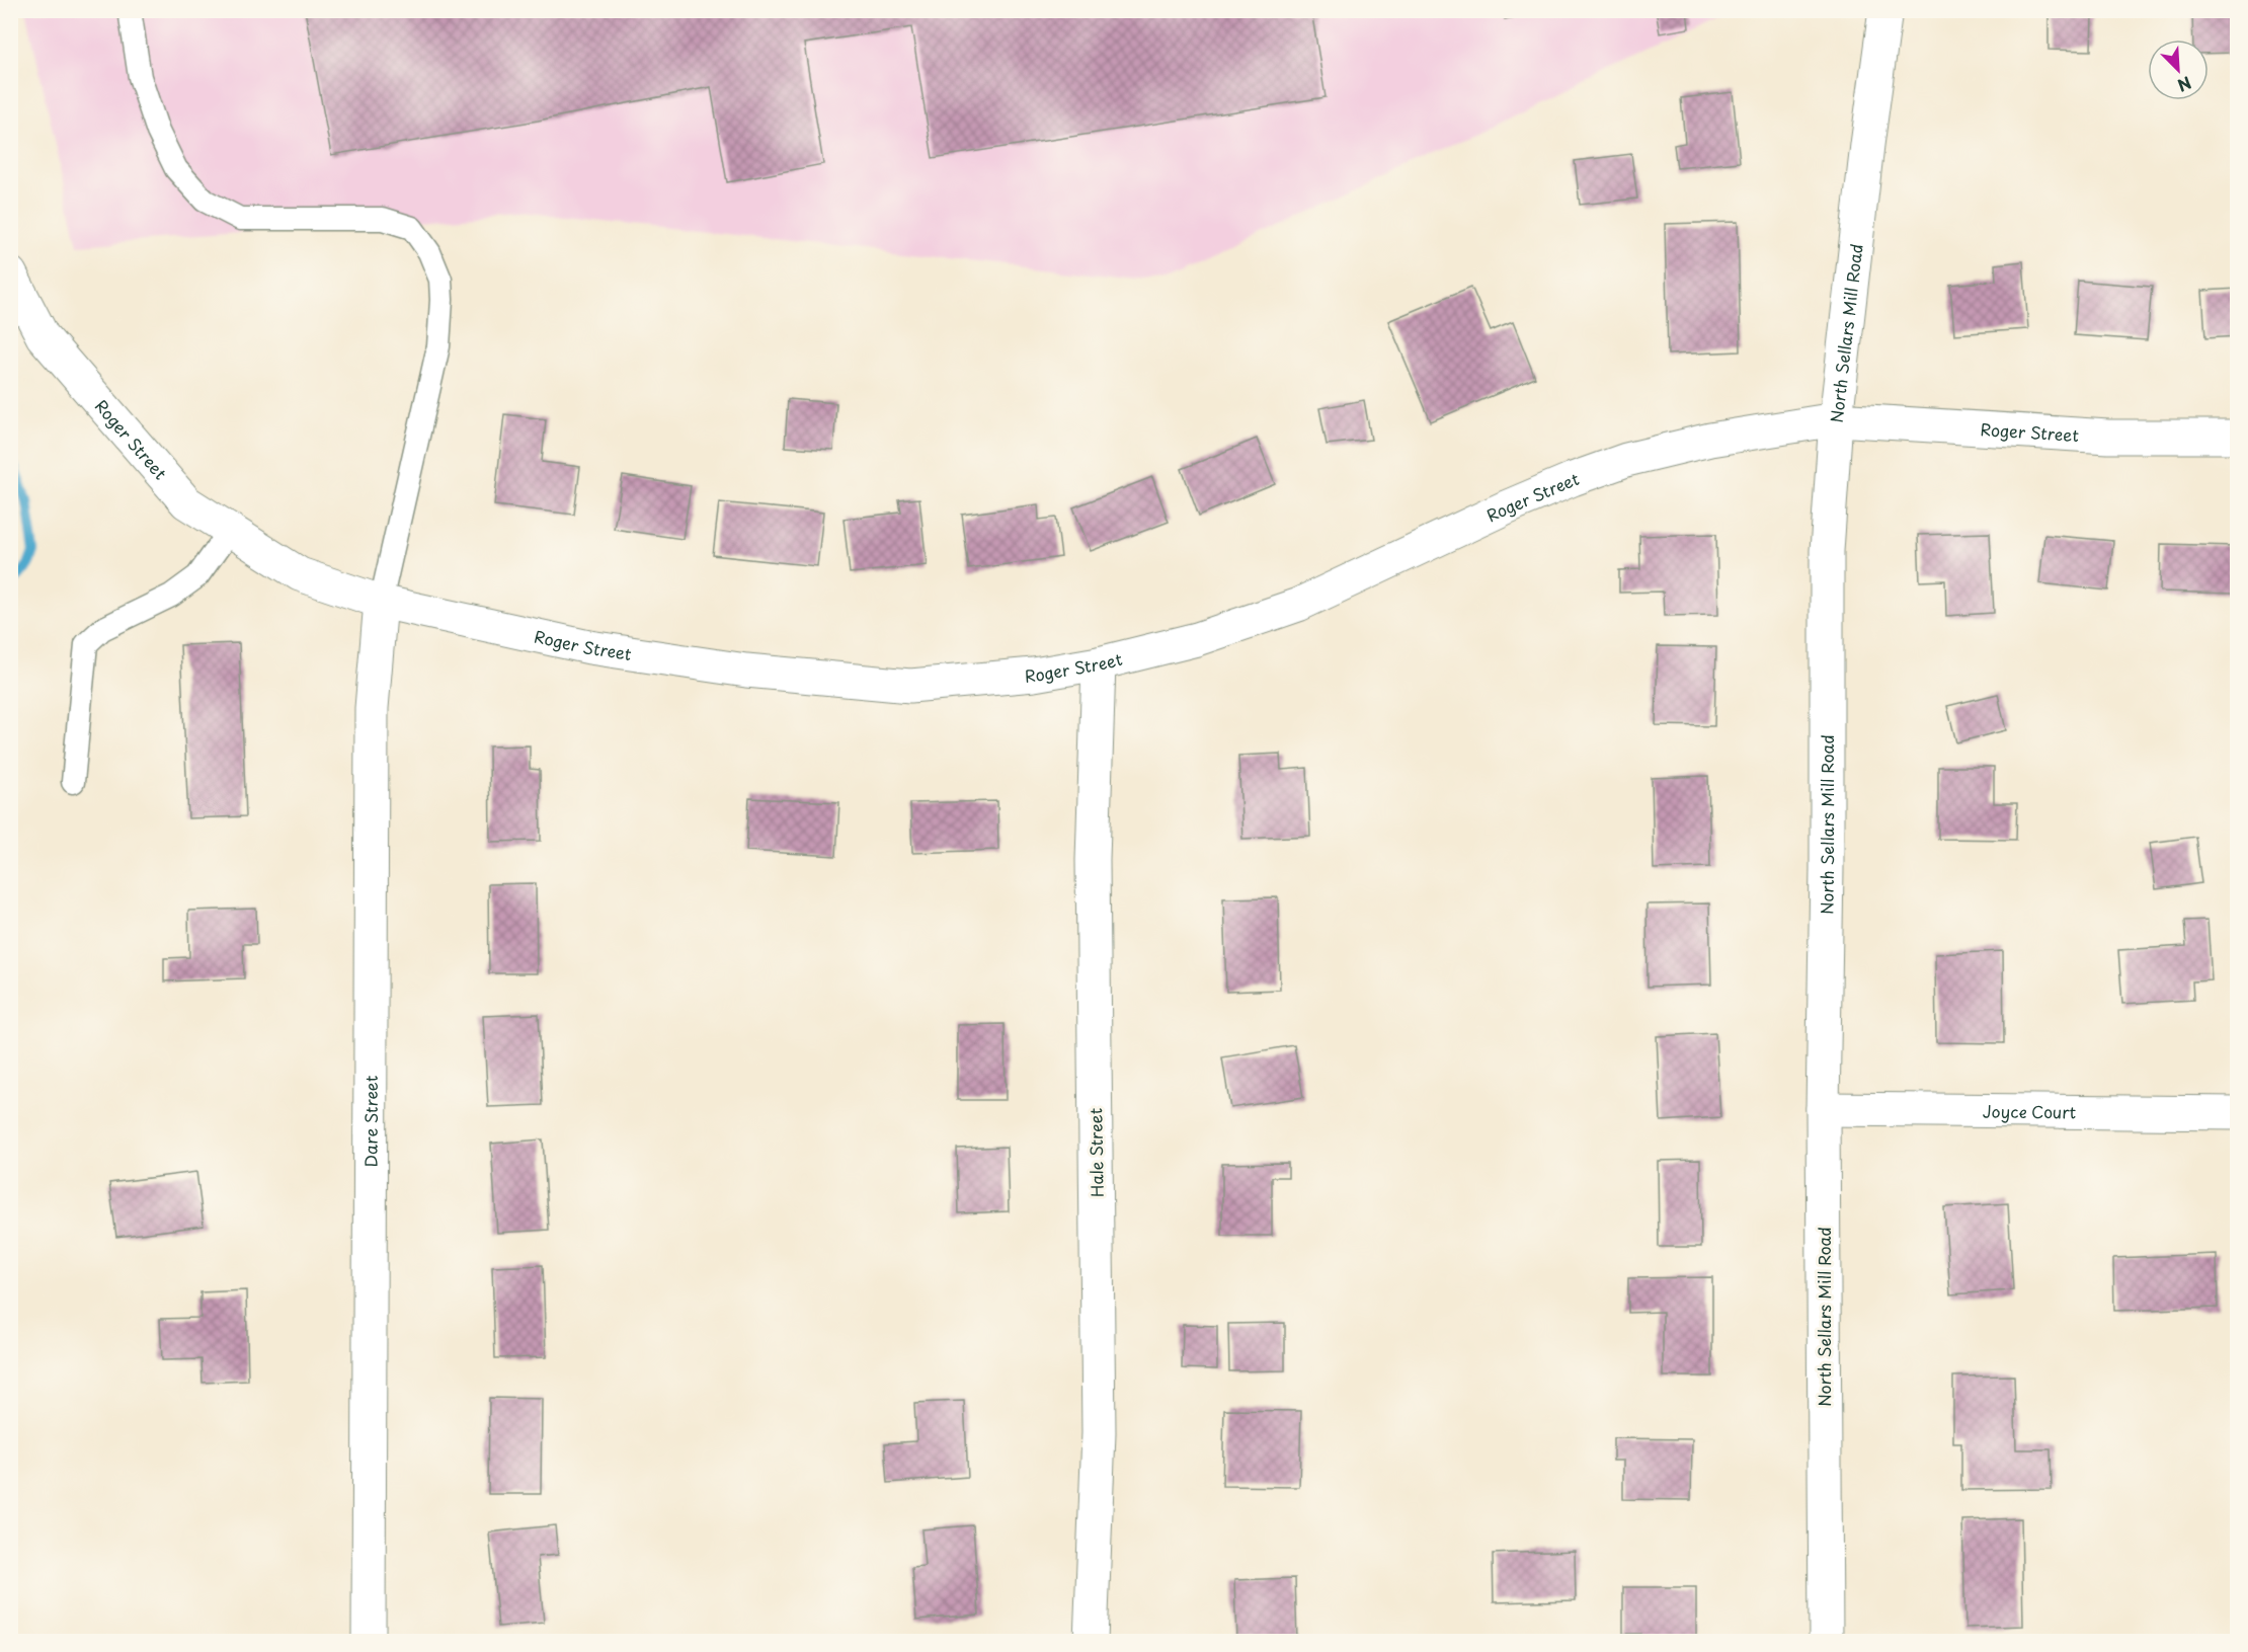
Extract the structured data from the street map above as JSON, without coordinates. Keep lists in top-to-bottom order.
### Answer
{
  "streets": {
    "street": [
      "North Sellars Mill Road",
      "Roger Street",
      "Joyce Court",
      "Dare Street",
      "Hale Street"
    ]
  },
  "crossings": [
    ["North Sellars Mill Road", "Roger Street"],
    ["North Sellars Mill Road", "Joyce Court"],
    ["Roger Street", "Dare Street"],
    ["Roger Street", "Hale Street"]
  ],
  "north": "bottom right"
}
